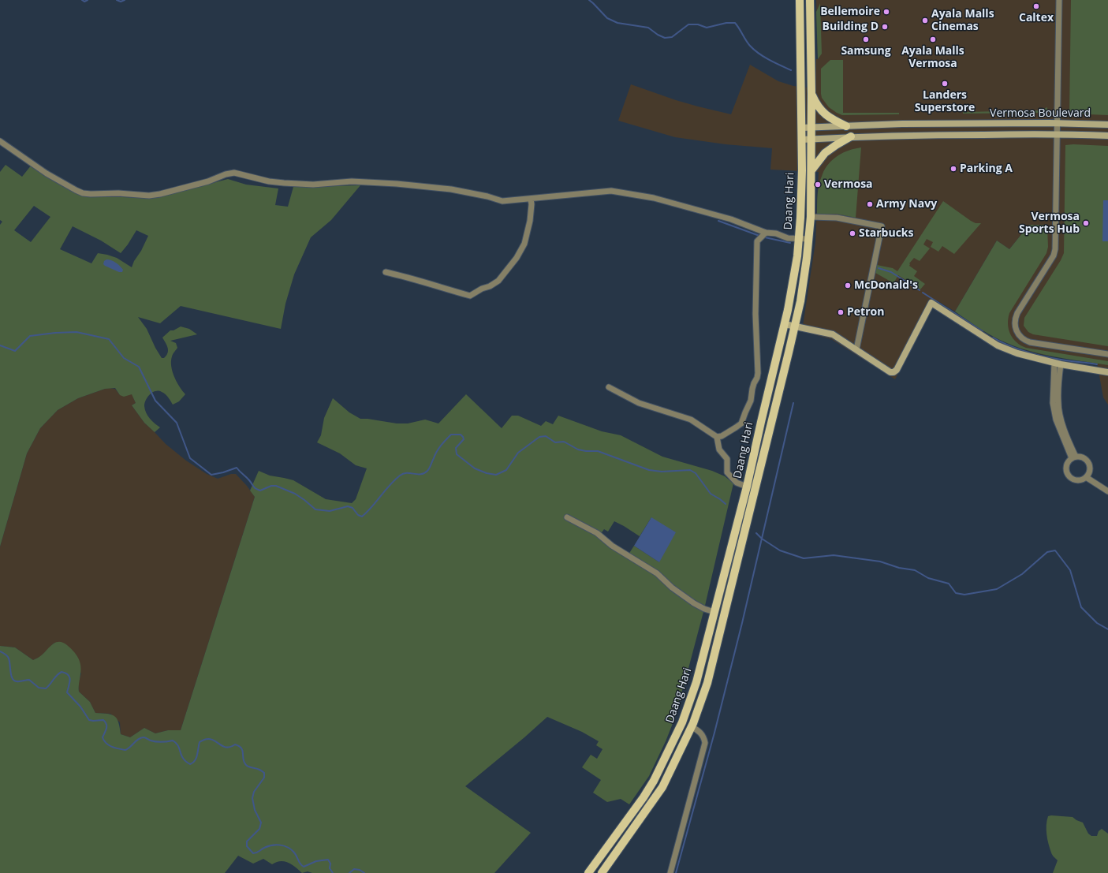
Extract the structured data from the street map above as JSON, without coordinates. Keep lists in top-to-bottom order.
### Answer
{
  "streets": {
    "main road": ["Vermosa Boulevard", "Daang Hari"]
  },
  "crossings": [
    ["Vermosa Boulevard", "Daang Hari"]
  ],
  "places": [
    "Caltex",
    "Bellemoire",
    "Ayala Malls Cinemas",
    "Building D",
    "Samsung",
    "Ayala Malls Vermosa",
    "Landers Superstore",
    "Parking A",
    "Vermosa",
    "Army Navy",
    "Vermosa Sports Hub",
    "Starbucks",
    "McDonald's",
    "Petron"
  ]
}
